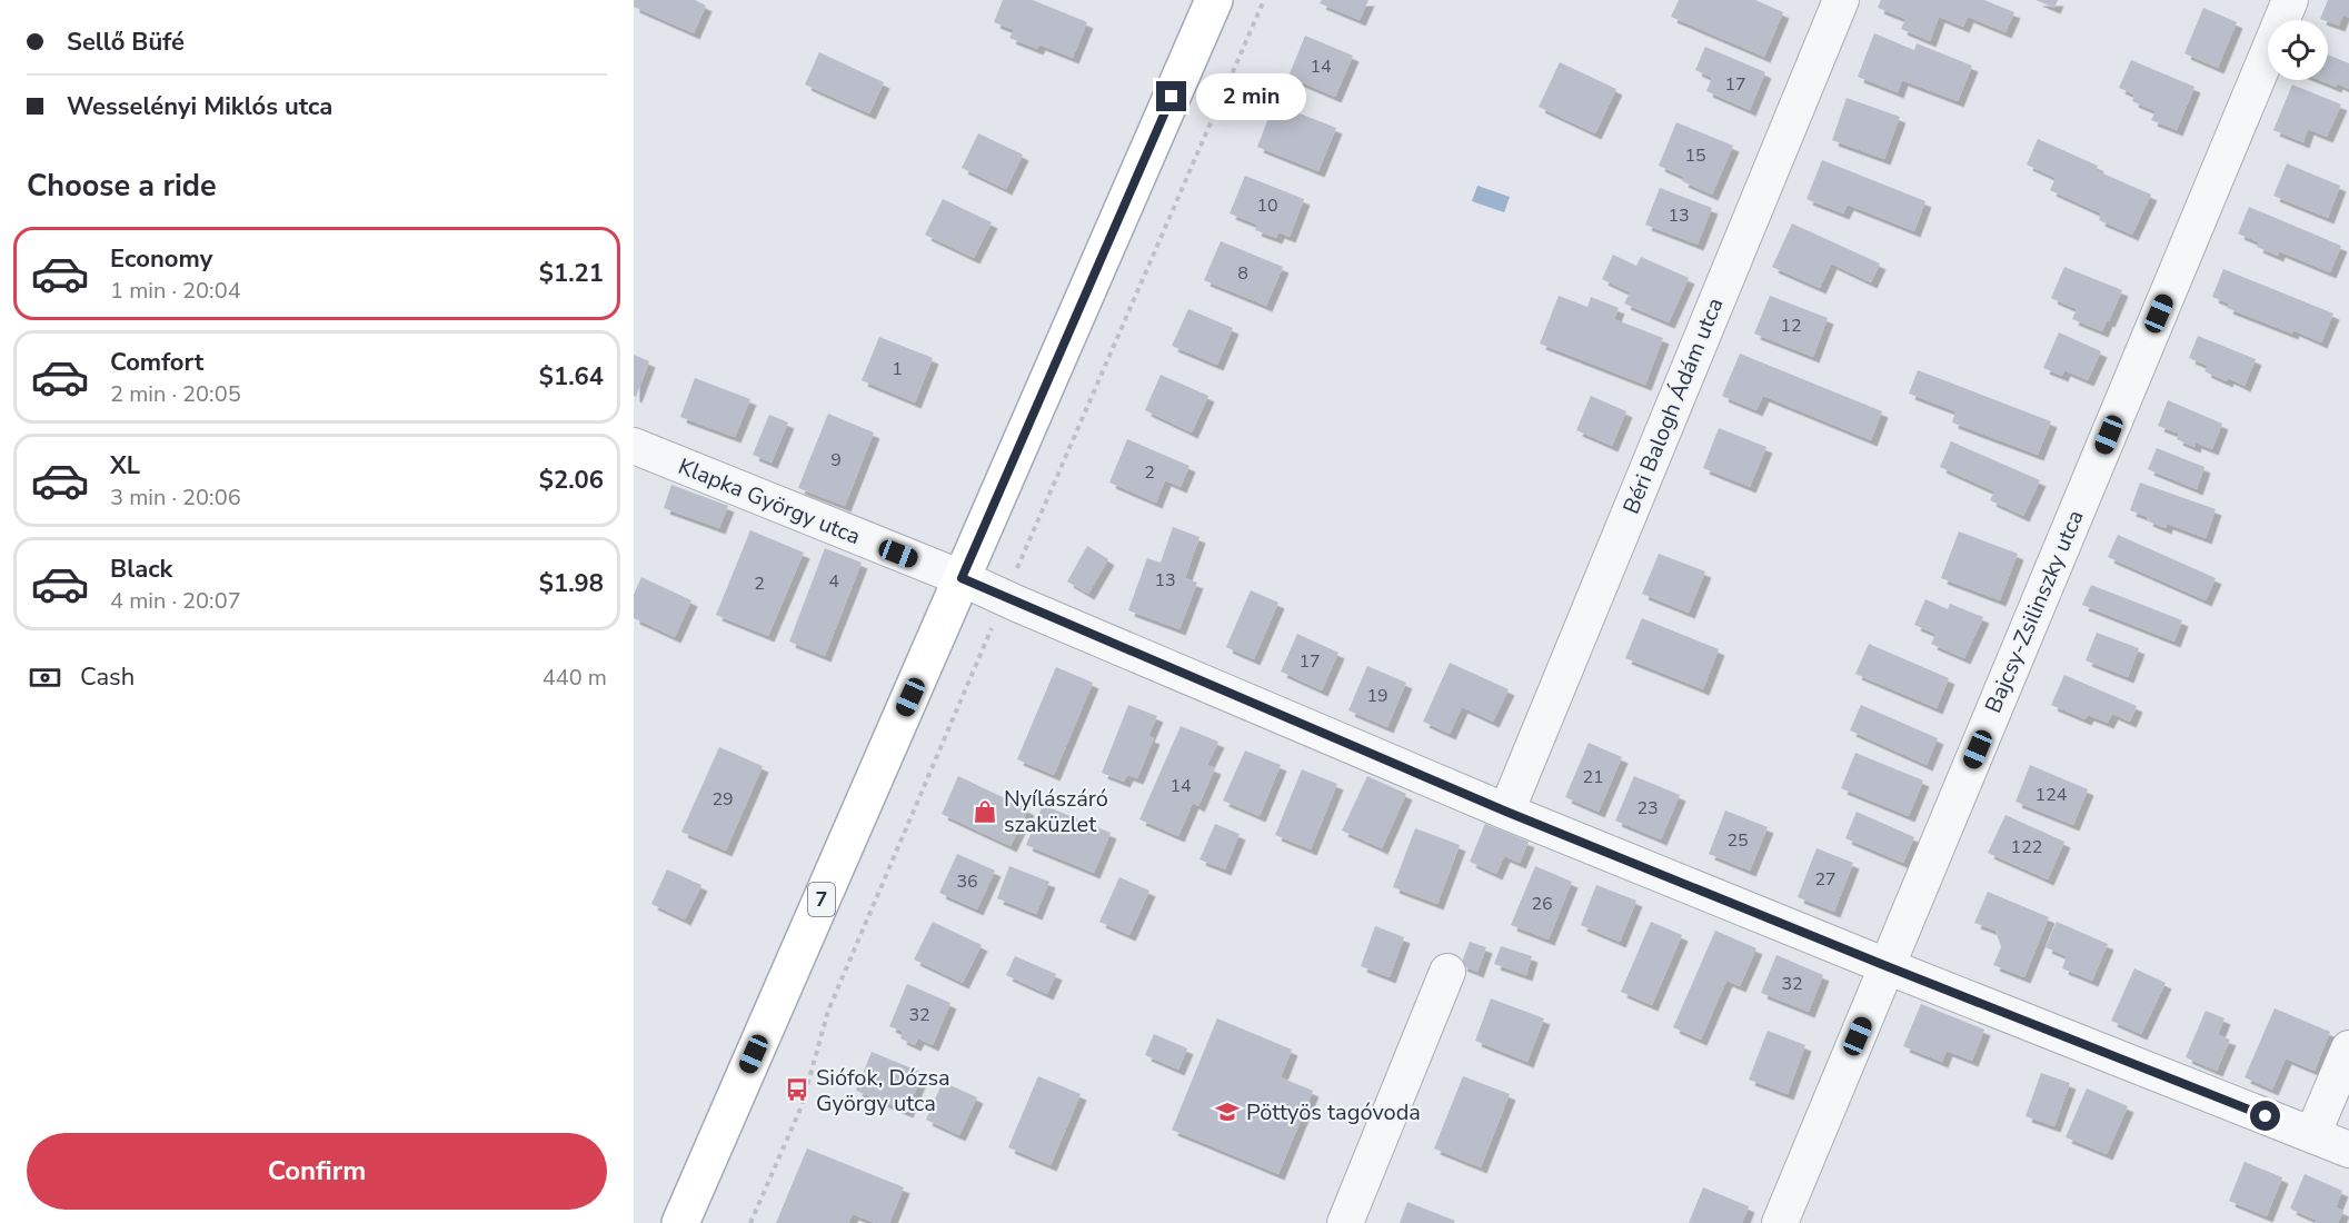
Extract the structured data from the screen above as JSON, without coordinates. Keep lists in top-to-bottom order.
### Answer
{
  "streets": {
    "main road": ["7"],
    "street": ["Béri Balogh Ádám utca", "Klapka György utca", "Bajcsy-Zsilinszky utca"]
  },
  "crossings": [
    ["Béri Balogh Ádám utca", "Klapka György utca"],
    ["Klapka György utca", "Bajcsy-Zsilinszky utca"],
    ["Klapka György utca", "7"]
  ],
  "places": {
    "shop": ["Nyílászáró szaküzlet"],
    "bus stop": ["Siófok, Dózsa György utca"],
    "school or university": ["Pöttyös tagóvoda"]
  },
  "house_numbers": [
    "14",
    "17",
    "15",
    "10",
    "13",
    "8",
    "12",
    "1",
    "9",
    "2",
    "13",
    "4",
    "2",
    "17",
    "19",
    "21",
    "14",
    "124",
    "29",
    "23",
    "25",
    "122",
    "27",
    "36",
    "26",
    "32",
    "32"
  ],
  "page": {
    "banner": ["Sellő Büfé", "Wesselényi Miklós utca"],
    "bubble": "2 min",
    "heading": "Choose a ride",
    "list": [
      {
        "name": "Economy",
        "note": "1 min · 20:04",
        "value": "$1.21"
      },
      {
        "name": "Comfort",
        "note": "2 min · 20:05",
        "value": "$1.64"
      },
      {
        "name": "XL",
        "note": "3 min · 20:06",
        "value": "$2.06"
      },
      {
        "name": "Black",
        "note": "4 min · 20:07",
        "value": "$1.98"
      }
    ],
    "pay": ["Cash", "440 m"],
    "buttons": "Confirm"
  }
}
